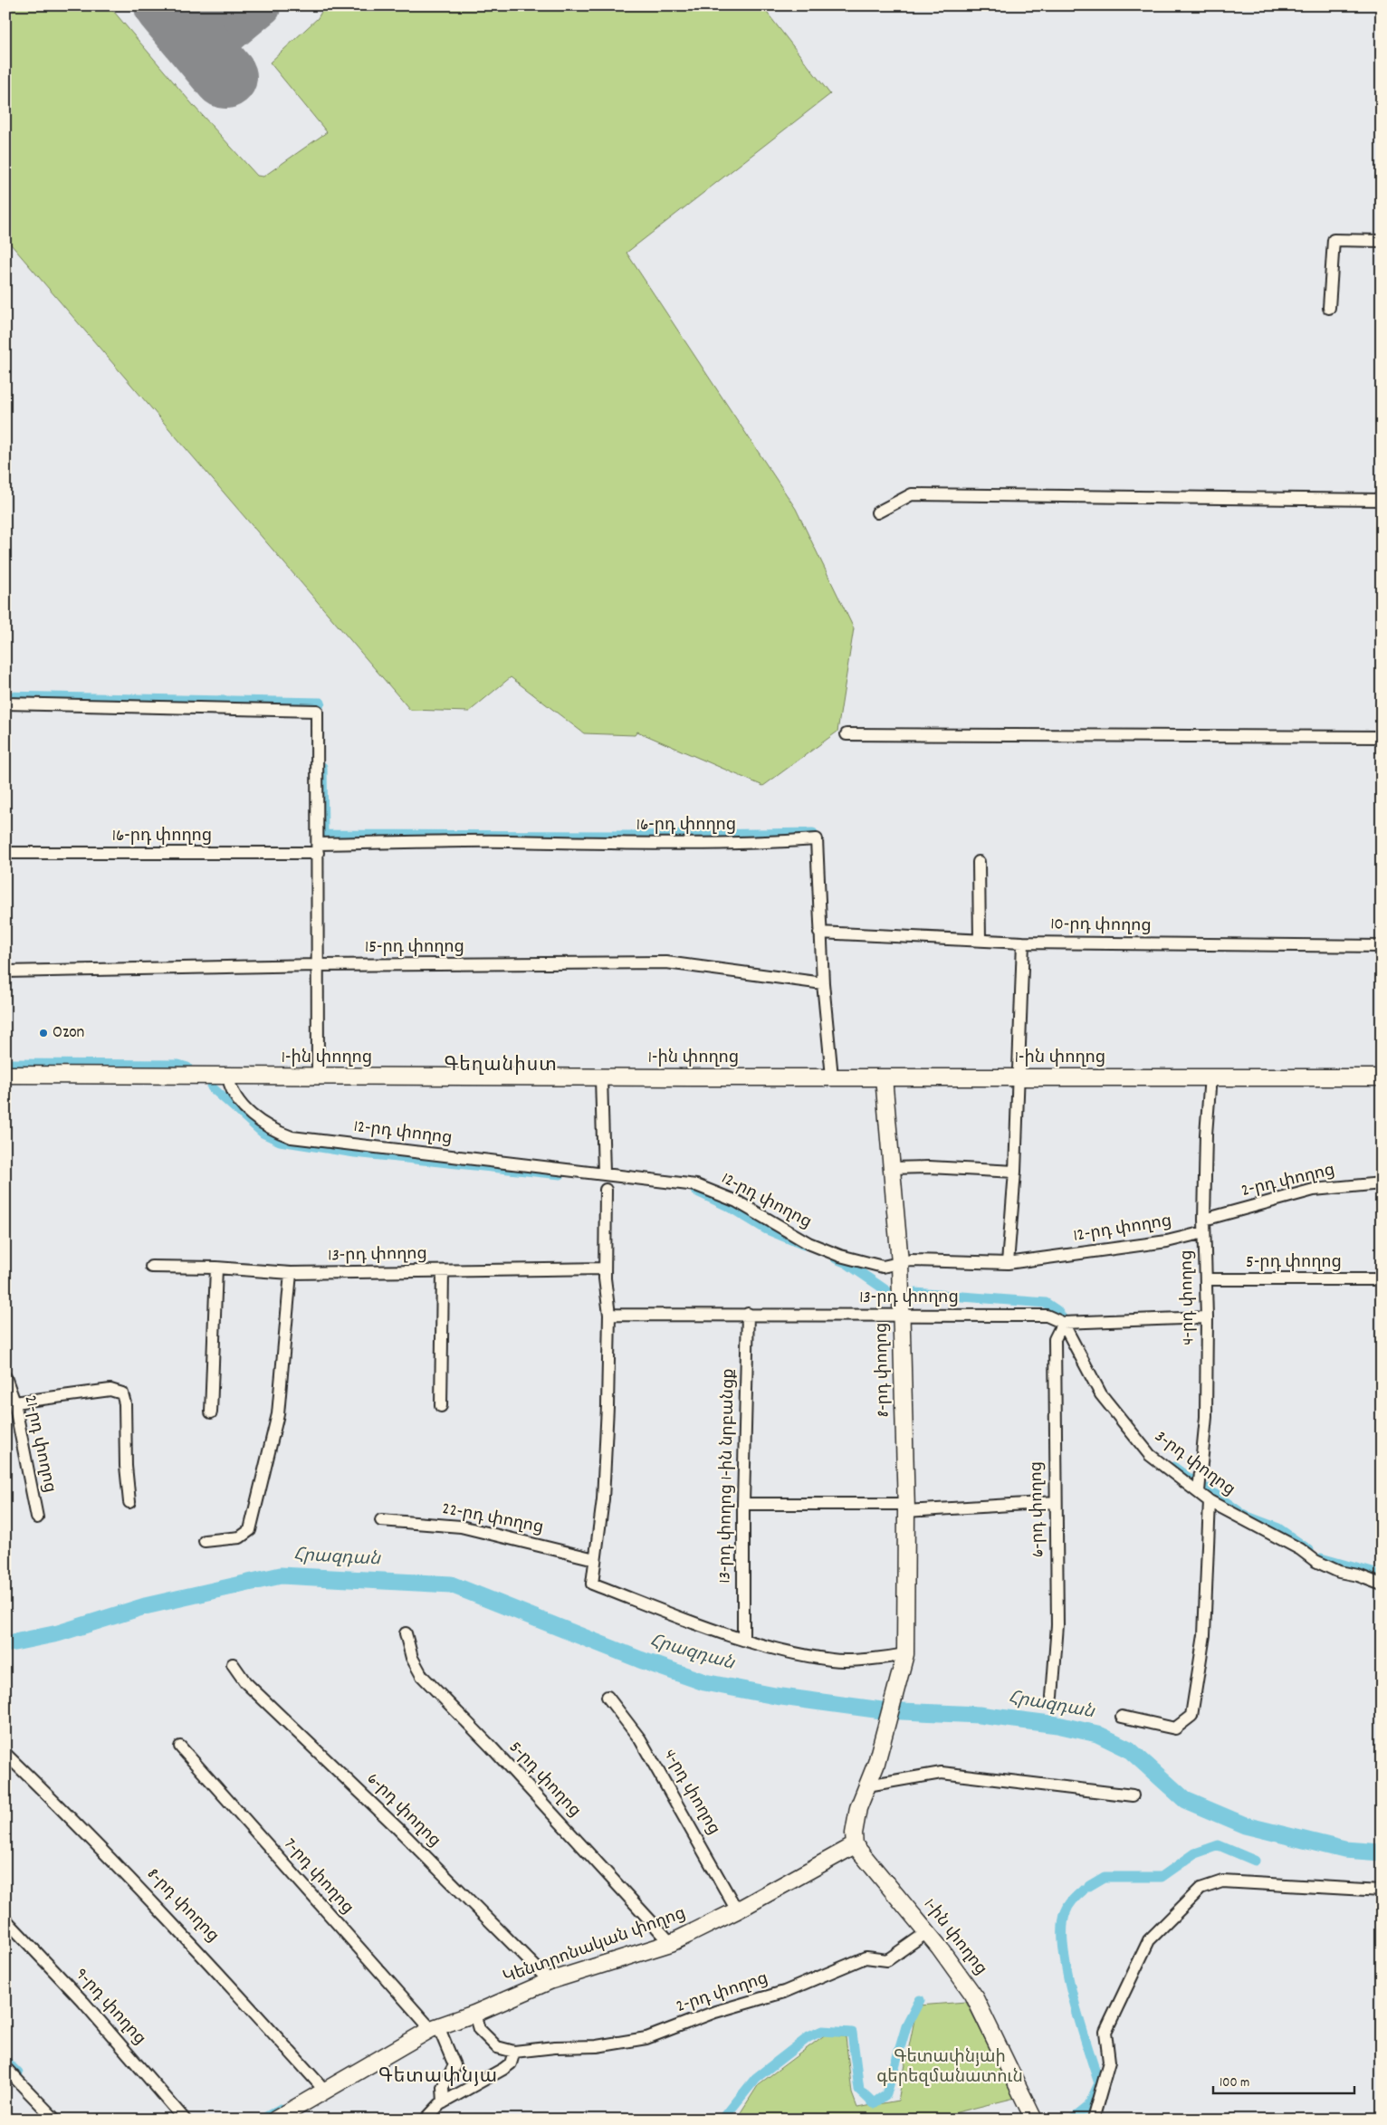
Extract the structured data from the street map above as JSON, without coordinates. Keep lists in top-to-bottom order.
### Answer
{
  "streets": {
    "main road": ["1-ին փողոց", "8-րդ փողոց", "Կենտրոնական փողոց"],
    "street": [
      "16-րդ փողոց",
      "10-րդ փողոց",
      "15-րդ փողոց",
      "12-րդ փողոց",
      "2-րդ փողոց",
      "13-րդ փողոց",
      "5-րդ փողոց",
      "4-րդ փողոց",
      "21-րդ փողոց",
      "3-րդ փողոց",
      "13-րդ փողոց 1-ին նրբանցք",
      "6-րդ փողոց",
      "22-րդ փողոց",
      "7-րդ փողոց",
      "9-րդ փողոց"
    ]
  },
  "crossings": [
    ["16-րդ փողոց", "10-րդ փողոց"],
    ["16-րդ փողոց", "15-րդ փողոց"],
    ["16-րդ փողոց", "1-ին փողոց"],
    ["1-ին փողոց", "12-րդ փողոց"],
    ["1-ին փողոց", "2-րդ փողոց"],
    ["1-ին փողոց", "4-րդ փողոց"],
    ["1-ին փողոց", "8-րդ փողոց"],
    ["1-ին փողոց", "Կենտրոնական փողոց"],
    ["12-րդ փողոց", "4-րդ փողոց"],
    ["12-րդ փողոց", "8-րդ փողոց"],
    ["2-րդ փողոց", "4-րդ փողոց"],
    ["2-րդ փողոց", "Կենտրոնական փողոց"],
    ["13-րդ փողոց", "4-րդ փողոց"],
    ["13-րդ փողոց", "8-րդ փողոց"],
    ["13-րդ փողոց", "3-րդ փողոց"],
    ["13-րդ փողոց", "13-րդ փողոց 1-ին նրբանցք"],
    ["13-րդ փողոց", "6-րդ փողոց"],
    ["5-րդ փողոց", "4-րդ փողոց"],
    ["5-րդ փողոց", "Կենտրոնական փողոց"],
    ["4-րդ փողոց", "3-րդ փողոց"],
    ["4-րդ փողոց", "Կենտրոնական փողոց"],
    ["8-րդ փողոց", "Կենտրոնական փողոց"],
    ["3-րդ փողոց", "6-րդ փողոց"],
    ["6-րդ փողոց", "Կենտրոնական փողոց"],
    ["7-րդ փողոց", "Կենտրոնական փողոց"]
  ],
  "districts": ["Գեղանիստ", "Գետափնյա"],
  "water": ["Հրազդան"],
  "parks": ["Գետափնյաի գերեզմանատուն"],
  "places": ["Ozon"],
  "scale_bar": "100 m"
}
